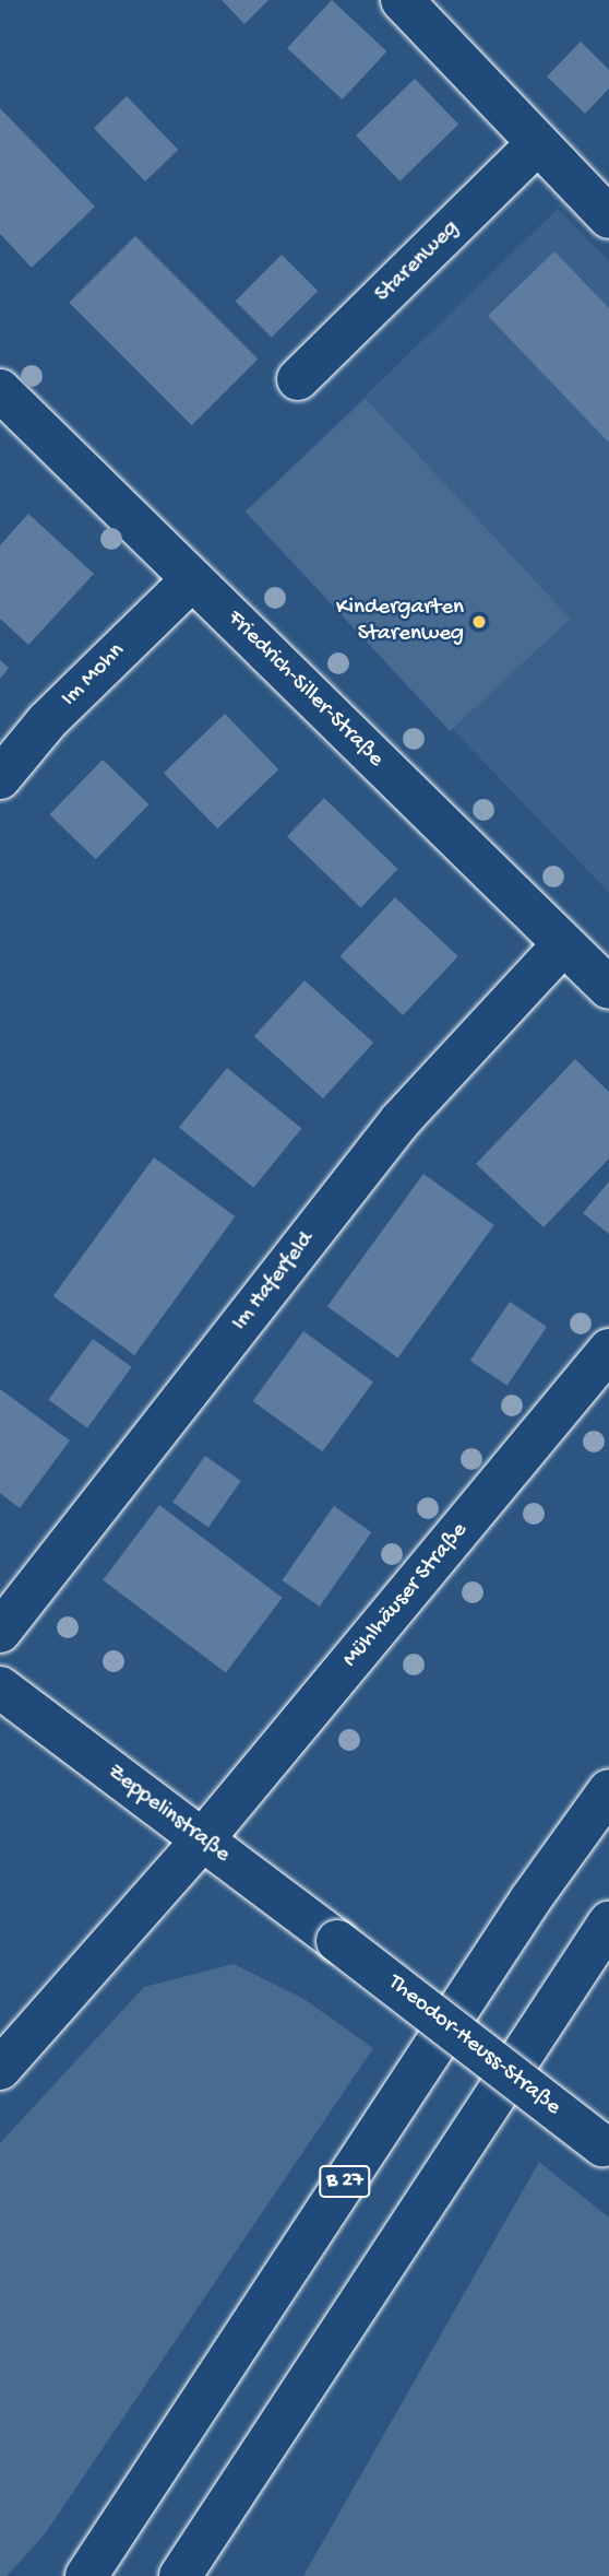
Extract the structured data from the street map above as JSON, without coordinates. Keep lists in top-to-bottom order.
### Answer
{
  "streets": {
    "main road": [
      "Starenweg",
      "Im Mohn",
      "Friedrich-Siller-Straße",
      "Im Haferfeld",
      "Mühlhäuser Straße",
      "Zeppelinstraße",
      "Theodor-Heuss-Straße",
      "B 27"
    ]
  },
  "crossings": [
    ["Im Mohn", "Friedrich-Siller-Straße"],
    ["Friedrich-Siller-Straße", "Im Haferfeld"],
    ["Mühlhäuser Straße", "Zeppelinstraße"],
    ["Zeppelinstraße", "Theodor-Heuss-Straße"]
  ],
  "places": ["Kindergarten Starenweg"]
}
